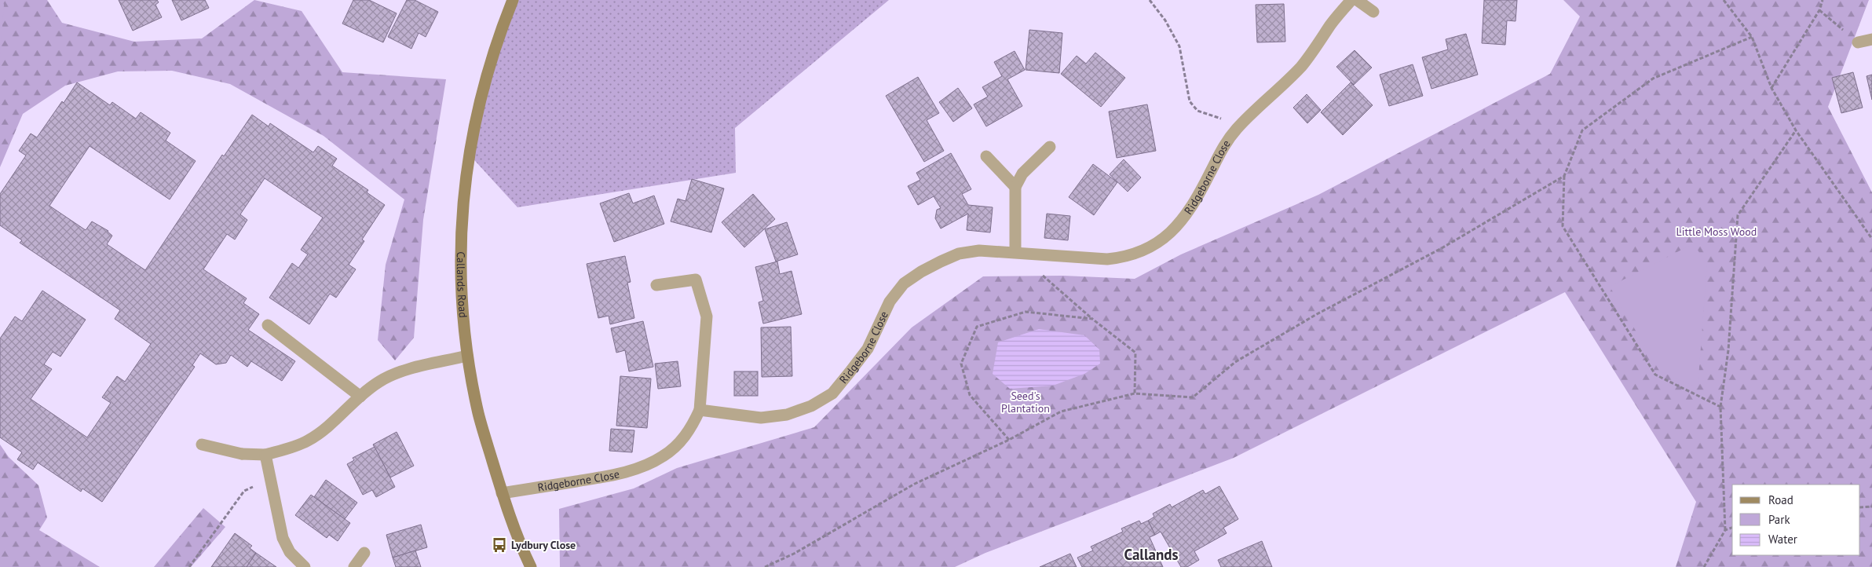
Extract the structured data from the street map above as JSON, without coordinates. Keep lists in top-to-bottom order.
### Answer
{
  "streets": {
    "street": ["Ridgeborne Close", "Callands Road"]
  },
  "crossings": [
    ["Ridgeborne Close", "Callands Road"]
  ],
  "districts": ["Callands"],
  "parks": ["Little Moss Wood", "Seed's Plantation"],
  "places": {
    "bus stop": ["Lydbury Close"]
  },
  "legend": ["Road", "Park", "Water"]
}
